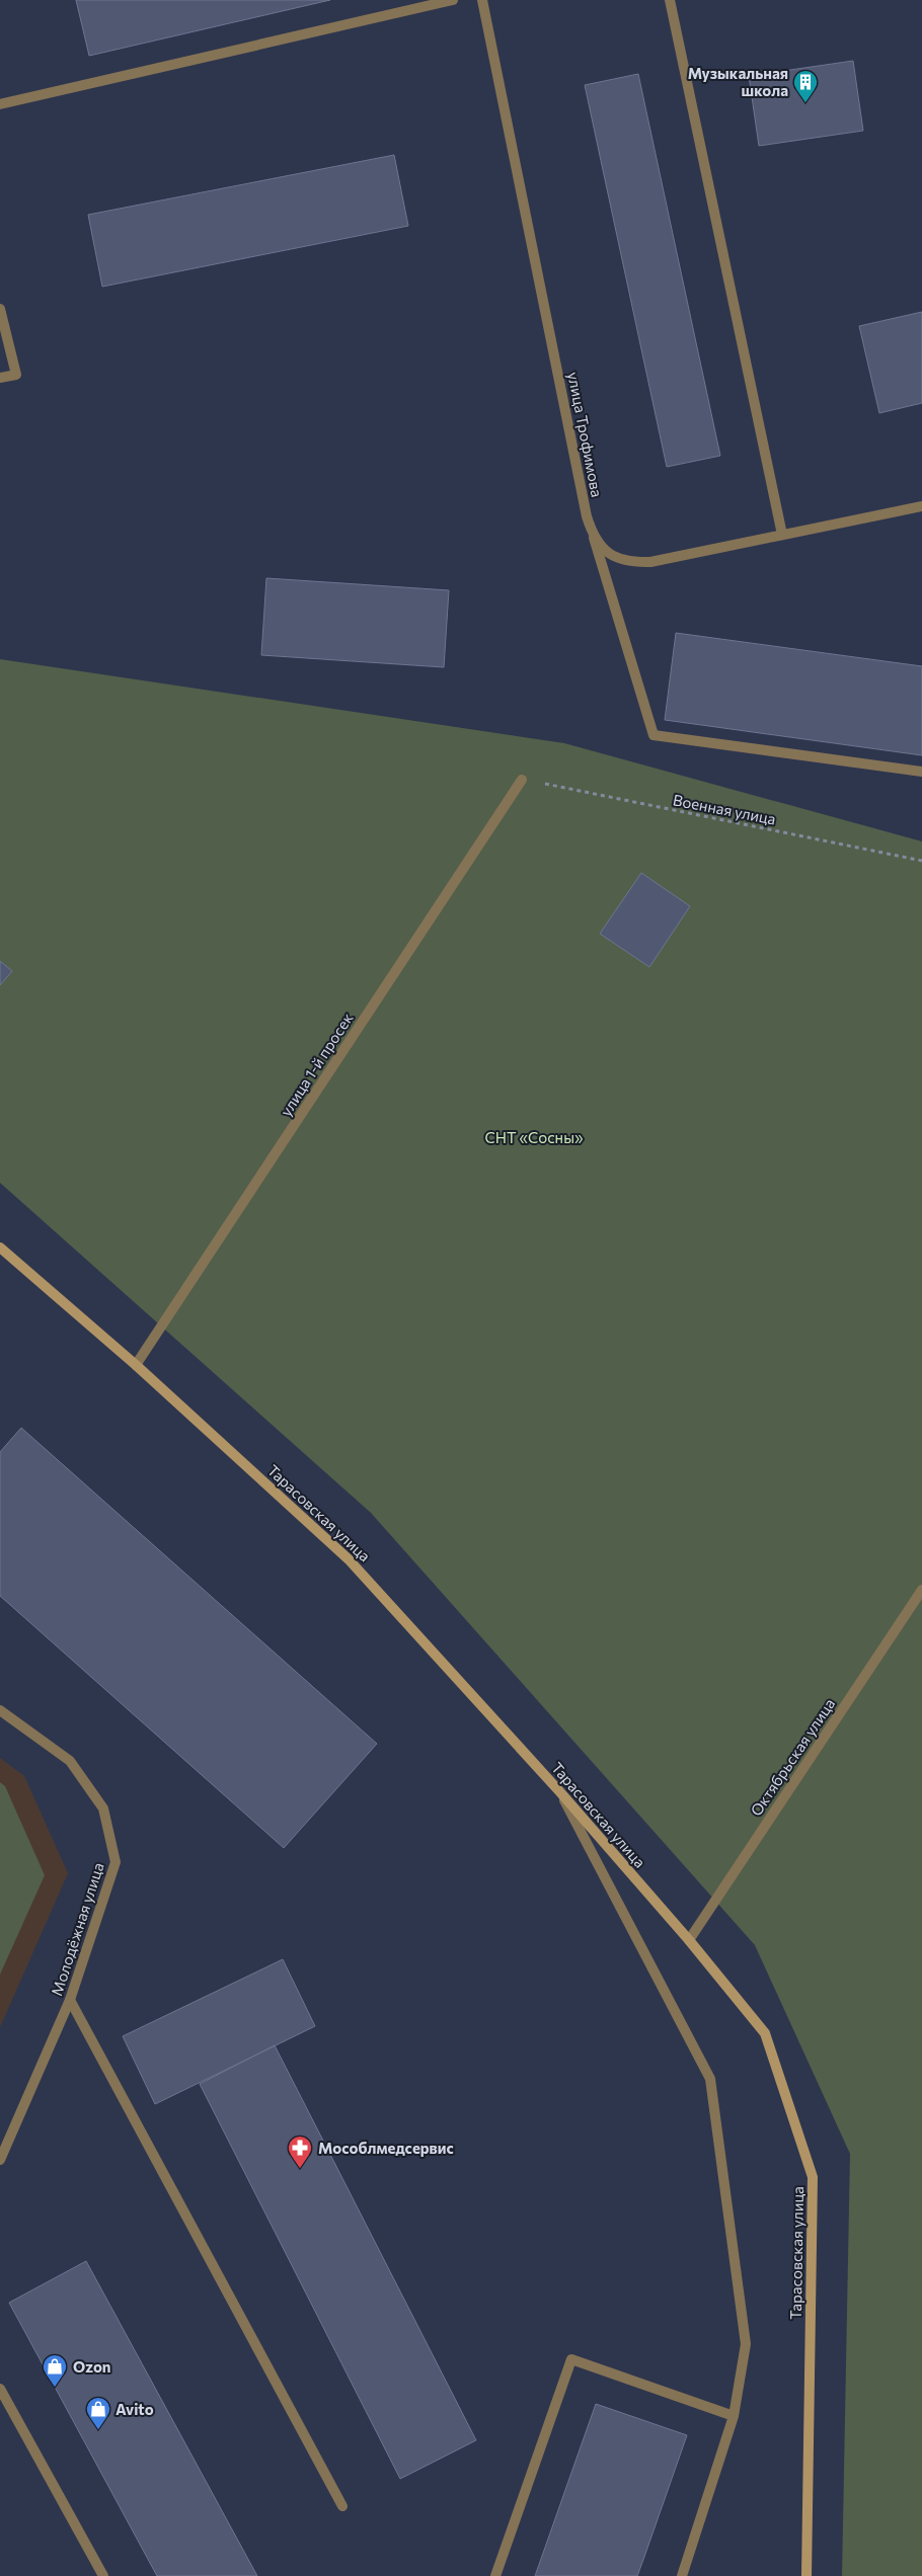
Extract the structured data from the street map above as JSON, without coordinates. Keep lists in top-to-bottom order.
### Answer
{
  "streets": {
    "street": [
      "улица Трофимова",
      "улица 1-й просек",
      "Тарасовская улица",
      "Октябрьская улица",
      "Молодёжная улица"
    ],
    "path": ["Военная улица"]
  },
  "crossings": [
    ["Военная улица", "улица 1-й просек"],
    ["улица 1-й просек", "Тарасовская улица"],
    ["Тарасовская улица", "Октябрьская улица"]
  ],
  "parks": ["СНТ «Сосны»"],
  "places": {
    "building": ["Музыкальная школа"],
    "pharmacy": ["Мособлмедсервис"],
    "shop": ["Ozon", "Avito"]
  }
}
